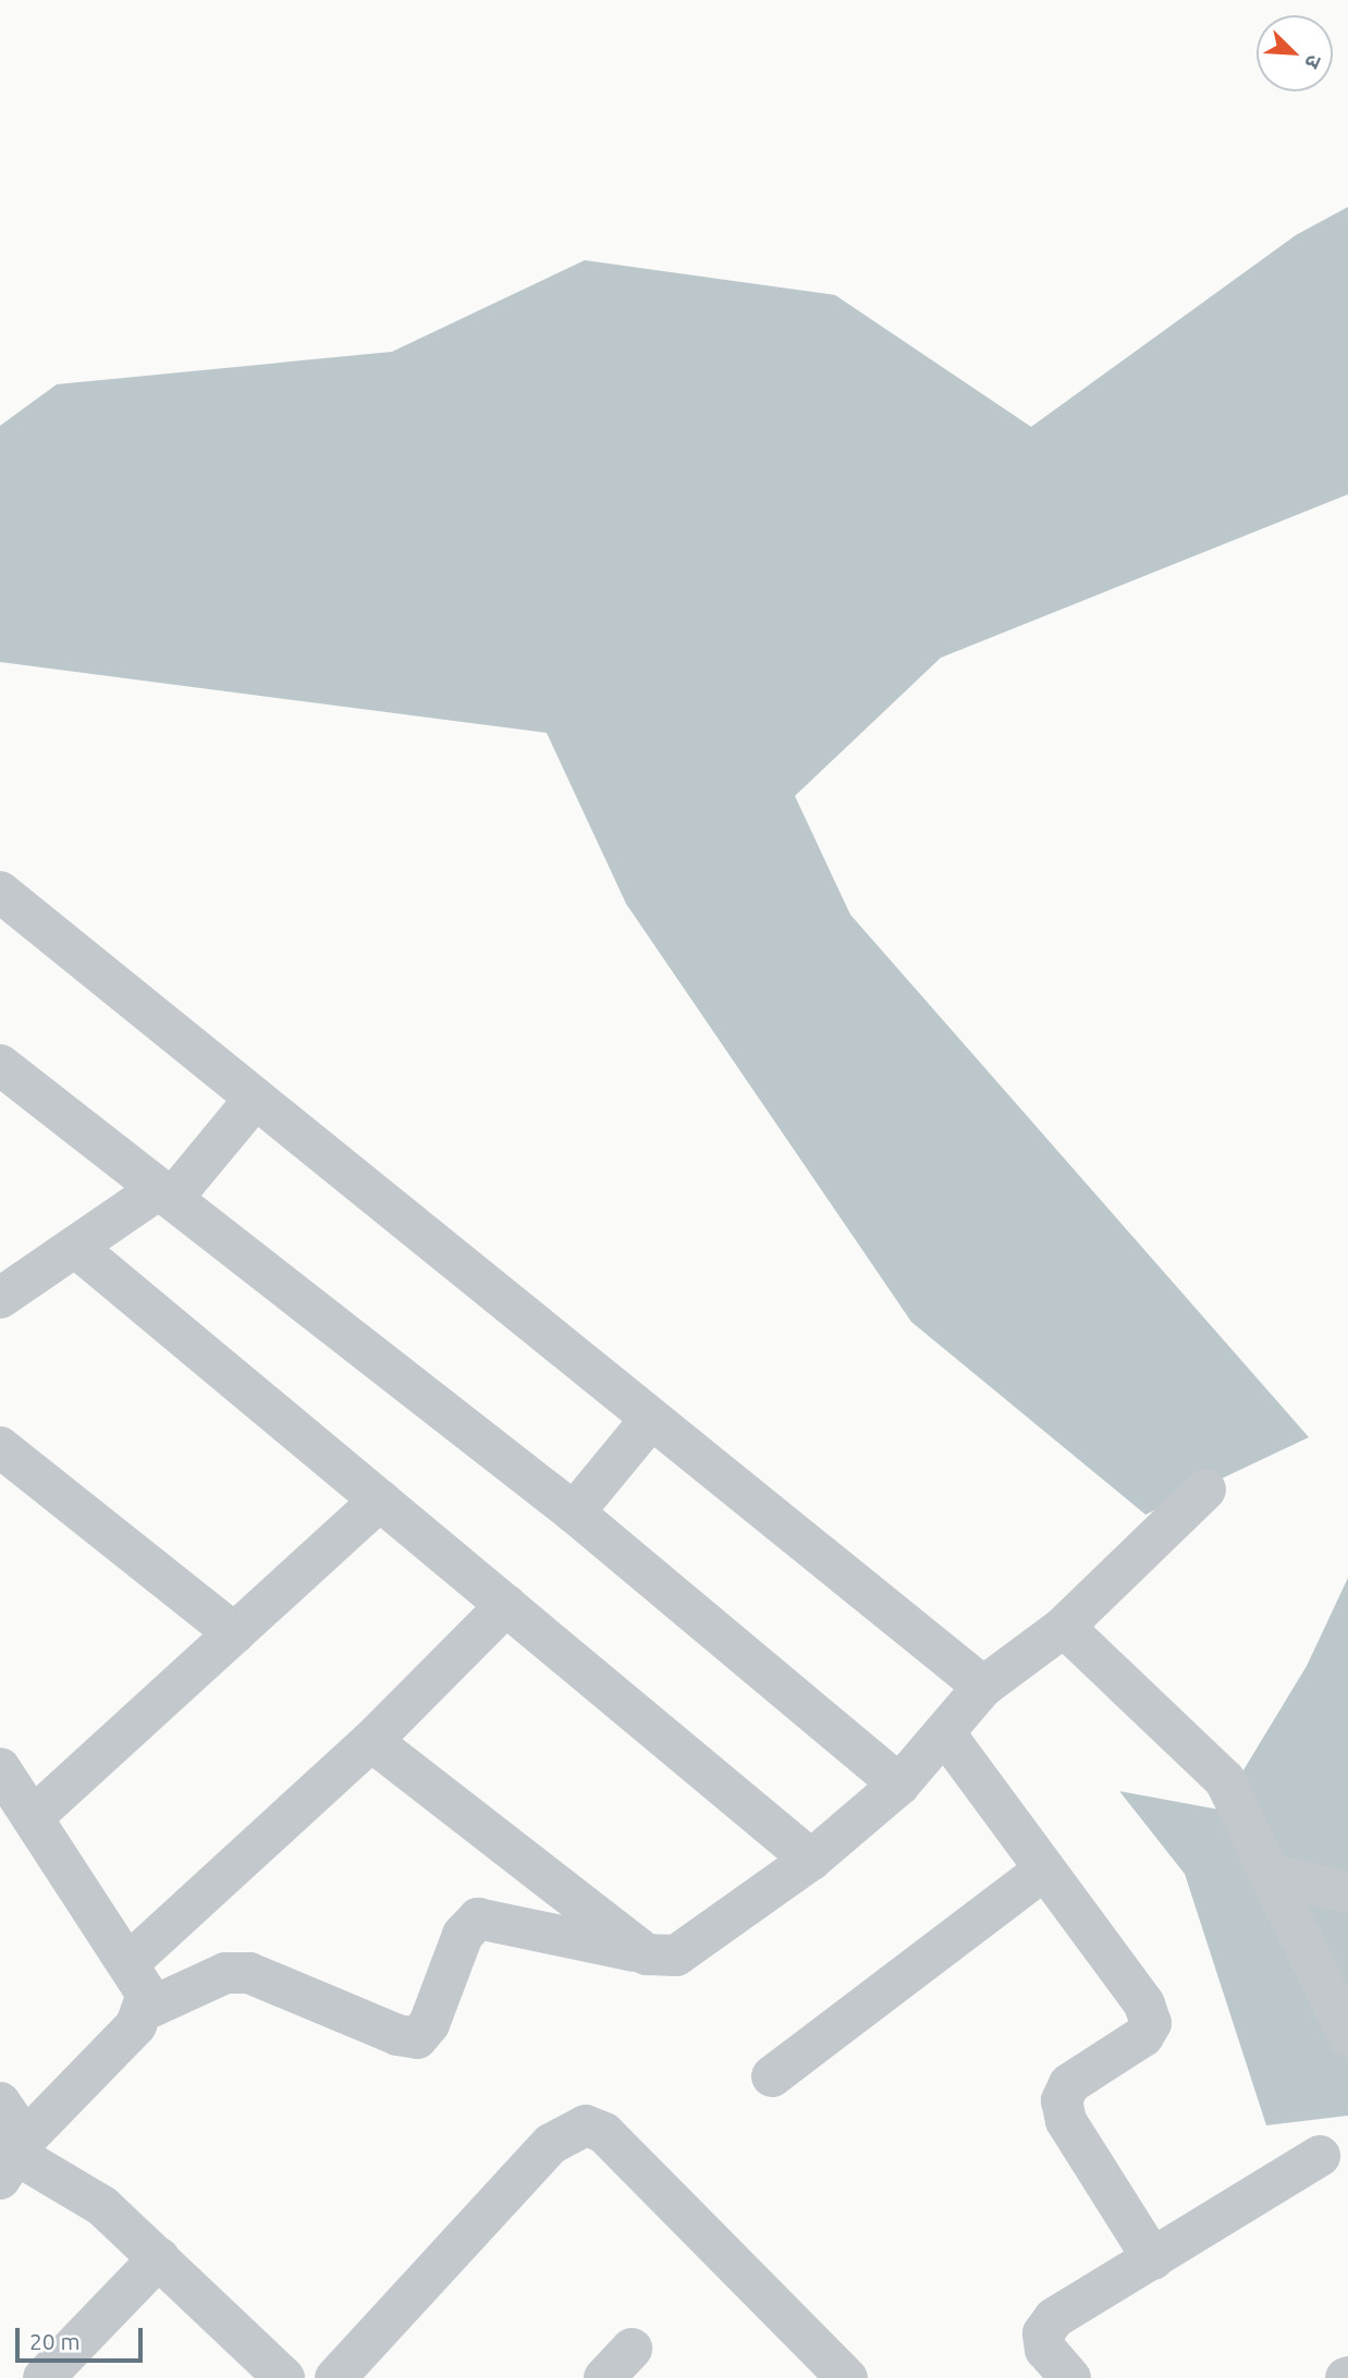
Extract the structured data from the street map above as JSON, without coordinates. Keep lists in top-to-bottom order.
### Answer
{
  "scale_bar": "20 m",
  "north": "bottom right"
}
